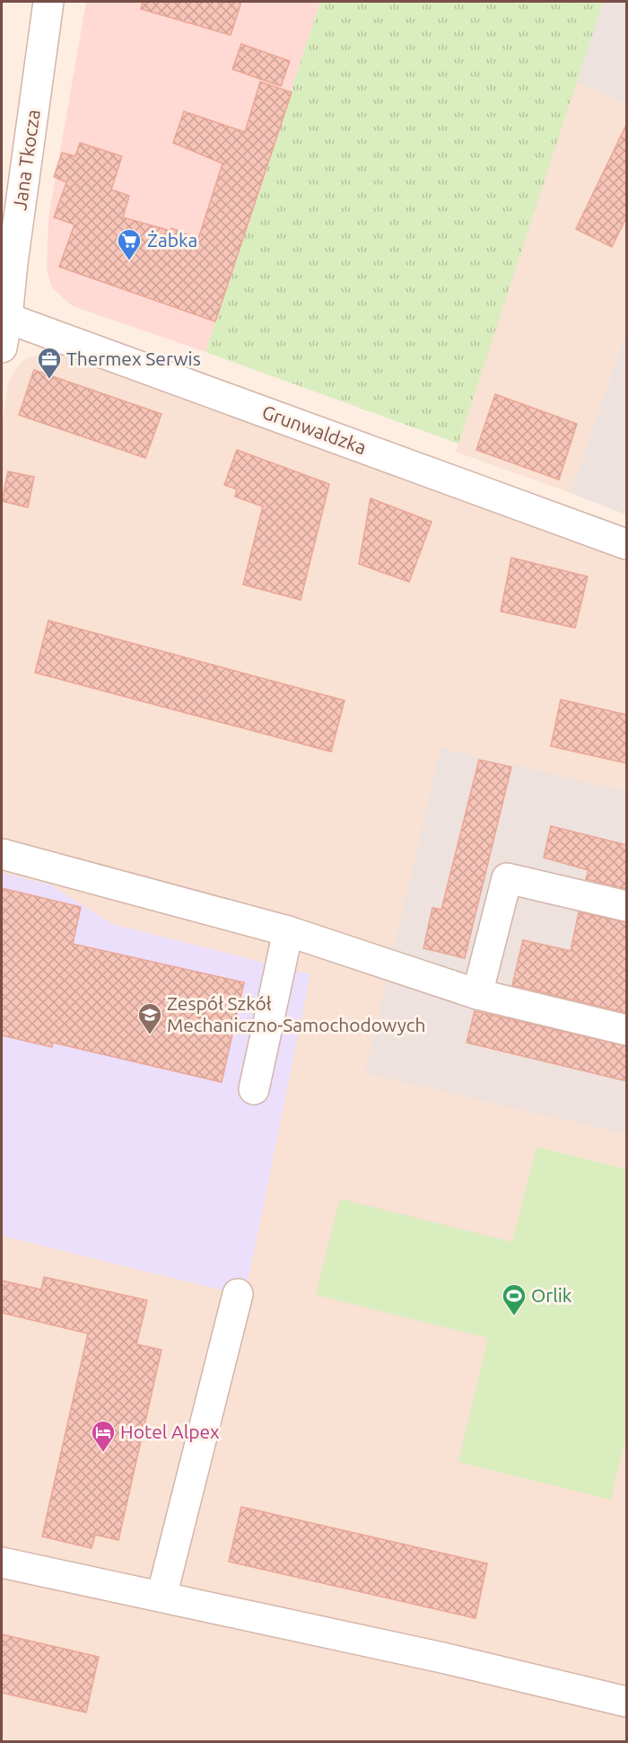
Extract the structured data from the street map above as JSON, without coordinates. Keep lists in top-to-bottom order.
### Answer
{
  "streets": {
    "street": ["Jana Tkocza", "Grunwaldzka"]
  },
  "crossings": [
    ["Jana Tkocza", "Grunwaldzka"]
  ],
  "places": {
    "supermarket": ["Żabka"],
    "office": ["Thermex Serwis"],
    "school or university": ["Zespół Szkół Mechaniczno-Samochodowych"],
    "sports": ["Orlik"],
    "hotel": ["Hotel Alpex"]
  }
}
